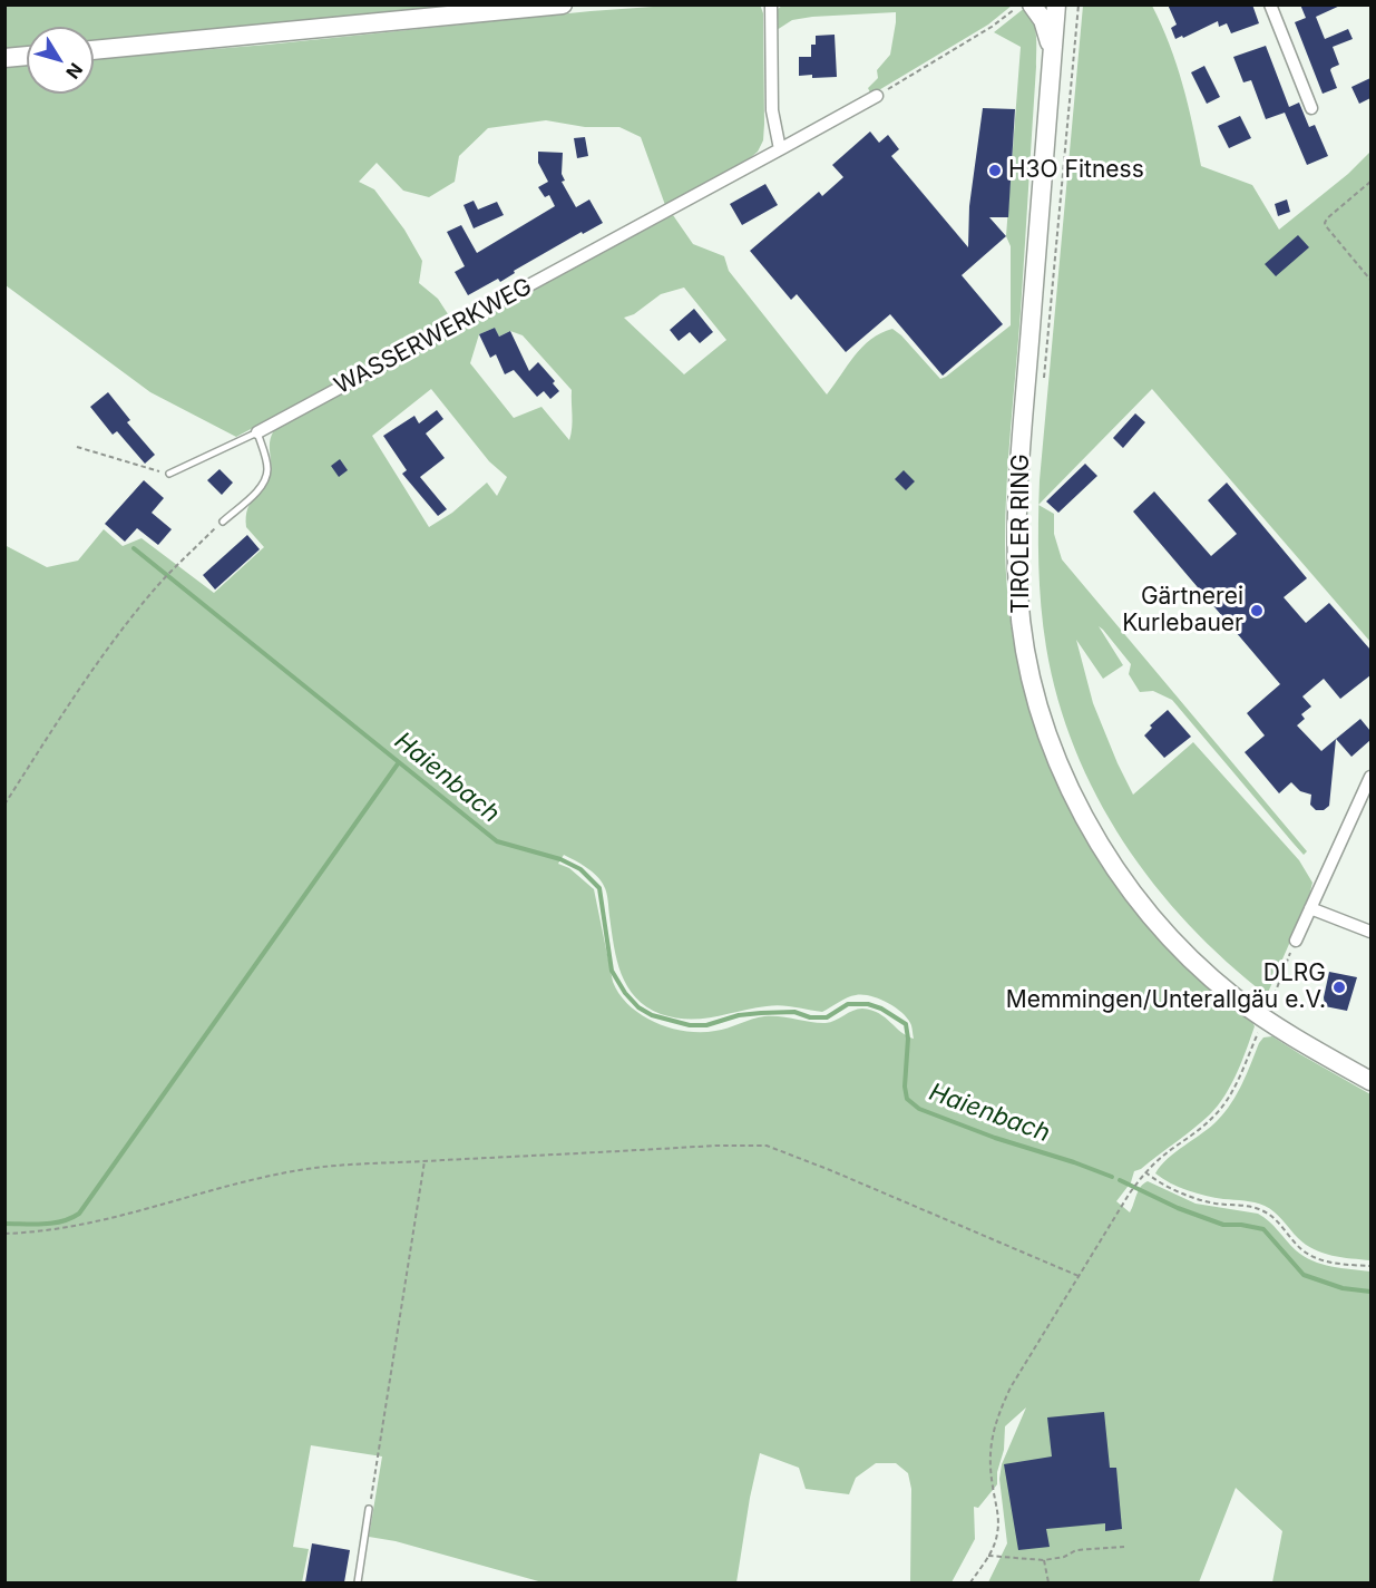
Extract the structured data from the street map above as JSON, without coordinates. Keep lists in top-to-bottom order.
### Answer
{
  "streets": {
    "main road": ["TIROLER RING"],
    "street": ["WASSERWERKWEG"]
  },
  "water": ["Haienbach"],
  "places": ["H3O Fitness", "Gärtnerei Kurlebauer", "DLRG Memmingen/Unterallgäu e.V."],
  "north": "bottom right"
}
